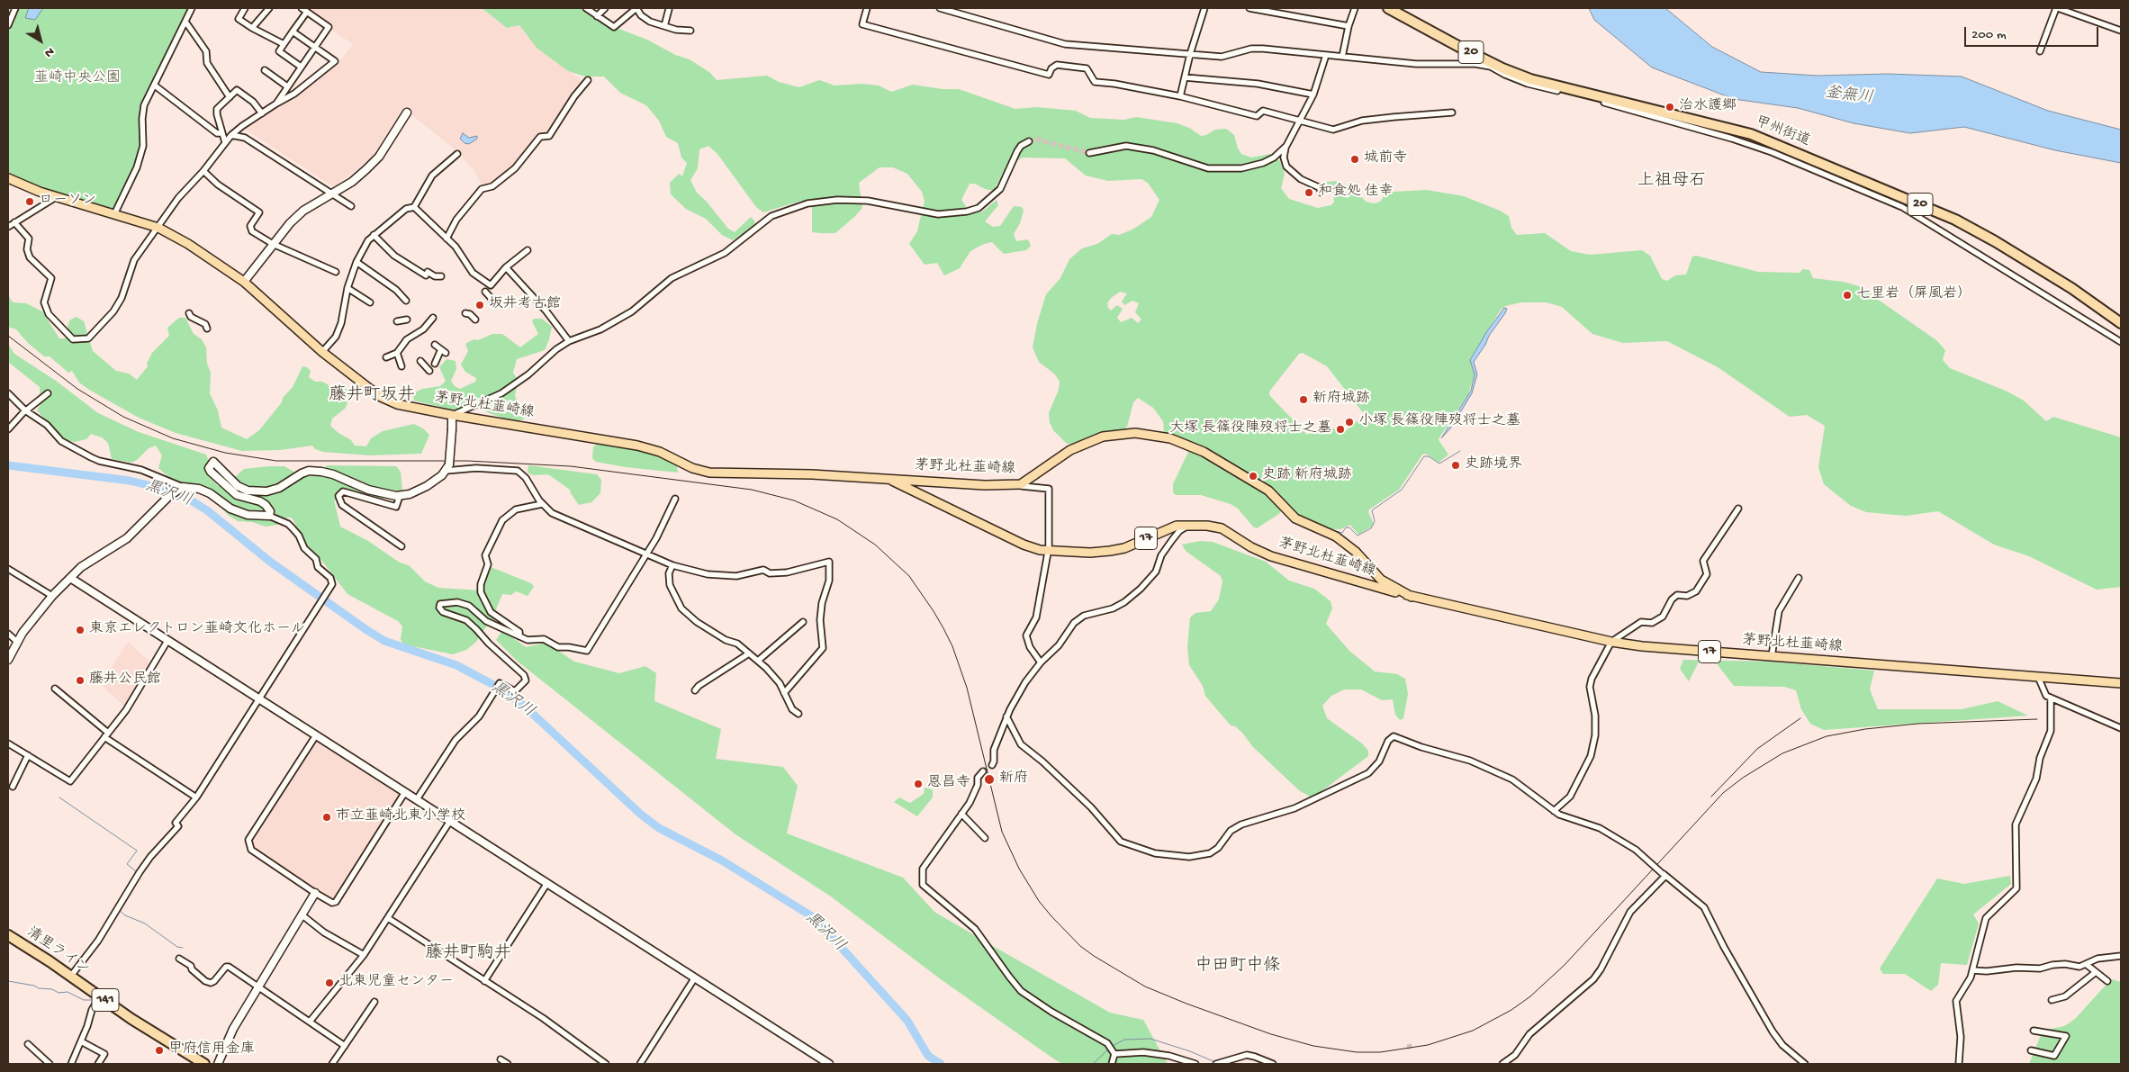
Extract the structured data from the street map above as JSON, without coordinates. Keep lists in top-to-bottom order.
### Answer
{
  "streets": {
    "highway": [
      "20",
      "甲州街道",
      "清里ライン",
      "141"
    ],
    "main road": ["茅野北杜韮崎線", "17"]
  },
  "districts": [
    "上祖母石",
    "藤井町坂井",
    "藤井町駒井",
    "中田町中條"
  ],
  "water": ["釜無川", "黒沢川"],
  "parks": ["韮崎中央公園"],
  "places": [
    "治水護郷",
    "城前寺",
    "和食処 佳幸",
    "ローソン",
    "七里岩（屏風岩）",
    "坂井考古館",
    "新府城跡",
    "小塚 長篠役陣歿将士之墓",
    "大塚 長篠役陣歿将士之墓",
    "史跡境界",
    "史跡 新府城跡",
    "東京エレクトロン韮崎文化ホール",
    "藤井公民館",
    "新府",
    "恩昌寺",
    "市立韮崎北東小学校",
    "北東児童センター",
    "甲府信用金庫"
  ],
  "scale_bar": "200 m",
  "north": "bottom right"
}
